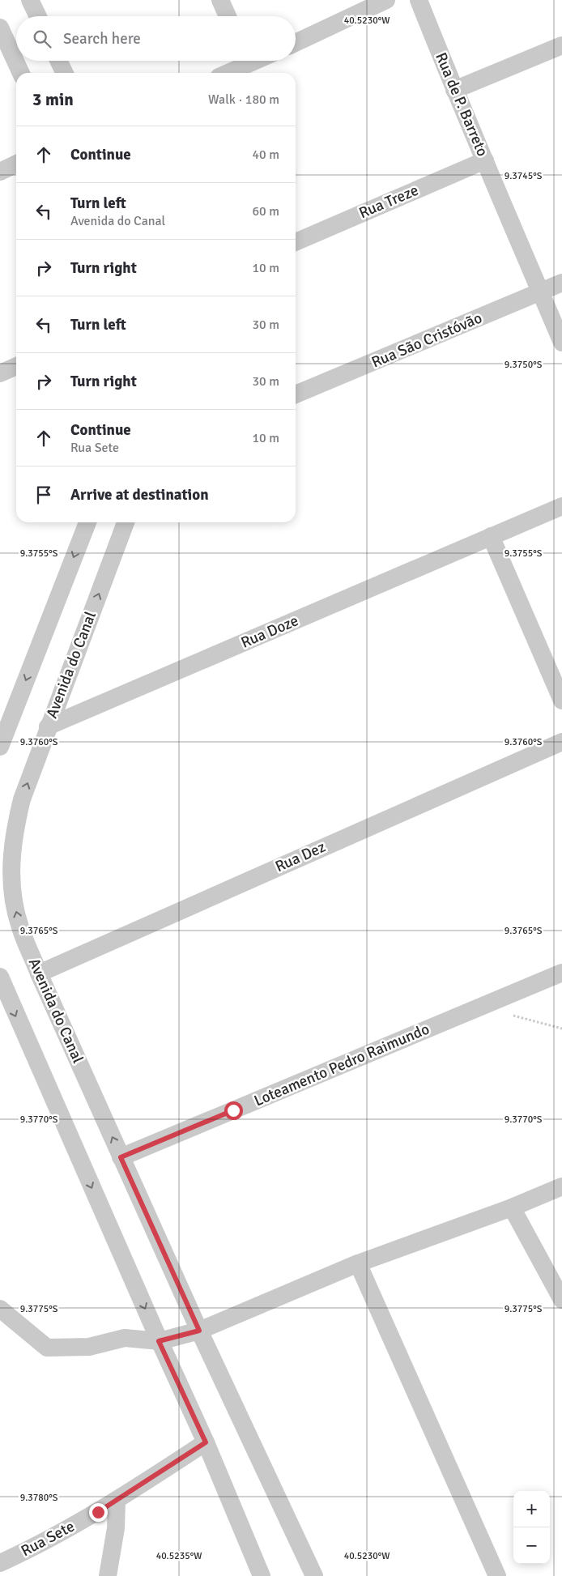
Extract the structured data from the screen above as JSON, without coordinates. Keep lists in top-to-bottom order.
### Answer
{
  "streets": {
    "street": [
      "Rua de P. Barreto",
      "Rua Treze",
      "Rua São Cristóvão",
      "Rua Doze",
      "Avenida do Canal",
      "Rua Dez",
      "Loteamento Pedro Raimundo",
      "Rua Sete"
    ]
  },
  "crossings": [
    ["Rua de P. Barreto", "Rua Treze"],
    ["Rua de P. Barreto", "Rua São Cristóvão"],
    ["Rua Doze", "Avenida do Canal"],
    ["Avenida do Canal", "Rua Dez"],
    ["Avenida do Canal", "Loteamento Pedro Raimundo"]
  ],
  "page": {
    "search": "Search here",
    "heading": ["3 min", "Walk · 180 m"],
    "list": [
      ["Continue", "40 m"],
      ["Turn left", "Avenida do Canal", "60 m"],
      ["Turn right", "10 m"],
      ["Turn left", "30 m"],
      ["Turn right", "30 m"],
      ["Continue", "Rua Sete", "10 m"],
      "Arrive at destination"
    ],
    "map_buttons": ["+", "−"]
  },
  "coordinates": [
    "40.5230°W",
    "9.3745°S",
    "9.3750°S",
    "9.3755°S",
    "9.3760°S",
    "9.3765°S",
    "9.3770°S",
    "9.3775°S",
    "9.3780°S",
    "40.5235°W"
  ]
}
